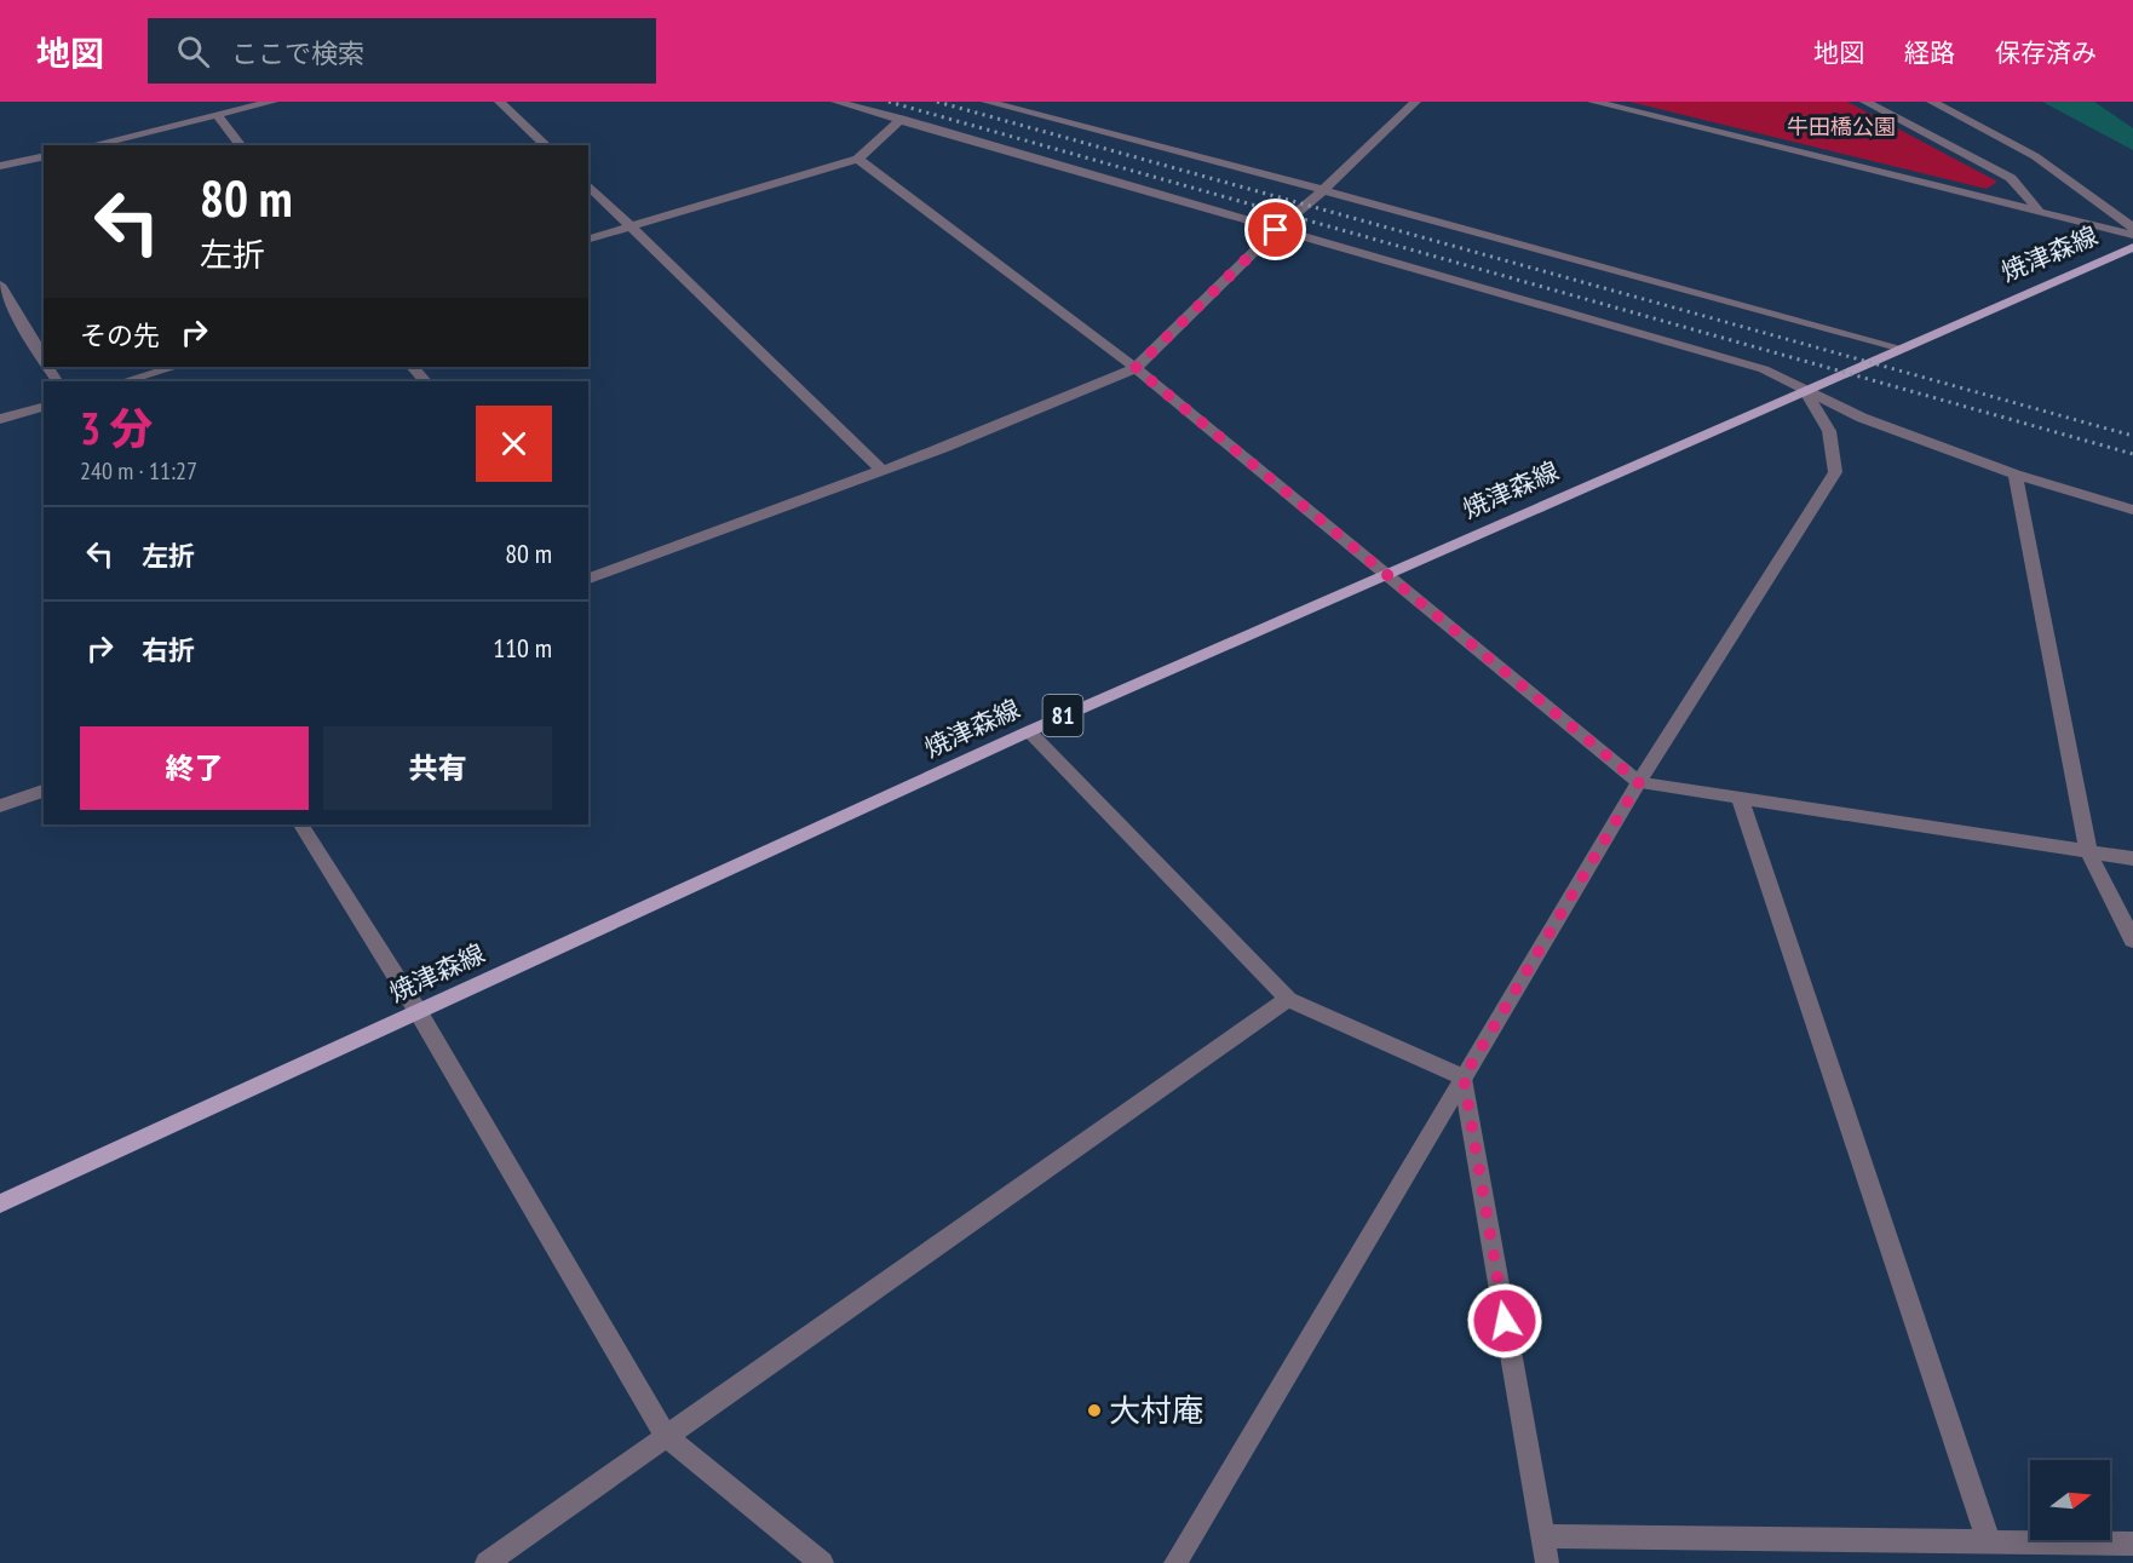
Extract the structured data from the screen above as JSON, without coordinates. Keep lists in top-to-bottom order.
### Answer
{
  "streets": {
    "main road": ["焼津森線", "81"]
  },
  "parks": ["牛田橋公園"],
  "places": ["大村庵"],
  "north": "right",
  "page": {
    "header": "地図",
    "search": "ここで検索",
    "nav": ["地図", "経路", "保存済み"],
    "turn": ["80 m", "左折"],
    "then": "その先",
    "heading": ["3 分", "240 m · 11:27"],
    "list": [
      {
        "name": "左折",
        "value": "80 m"
      },
      {
        "name": "右折",
        "value": "110 m"
      }
    ],
    "buttons": ["終了", "共有"]
  }
}
